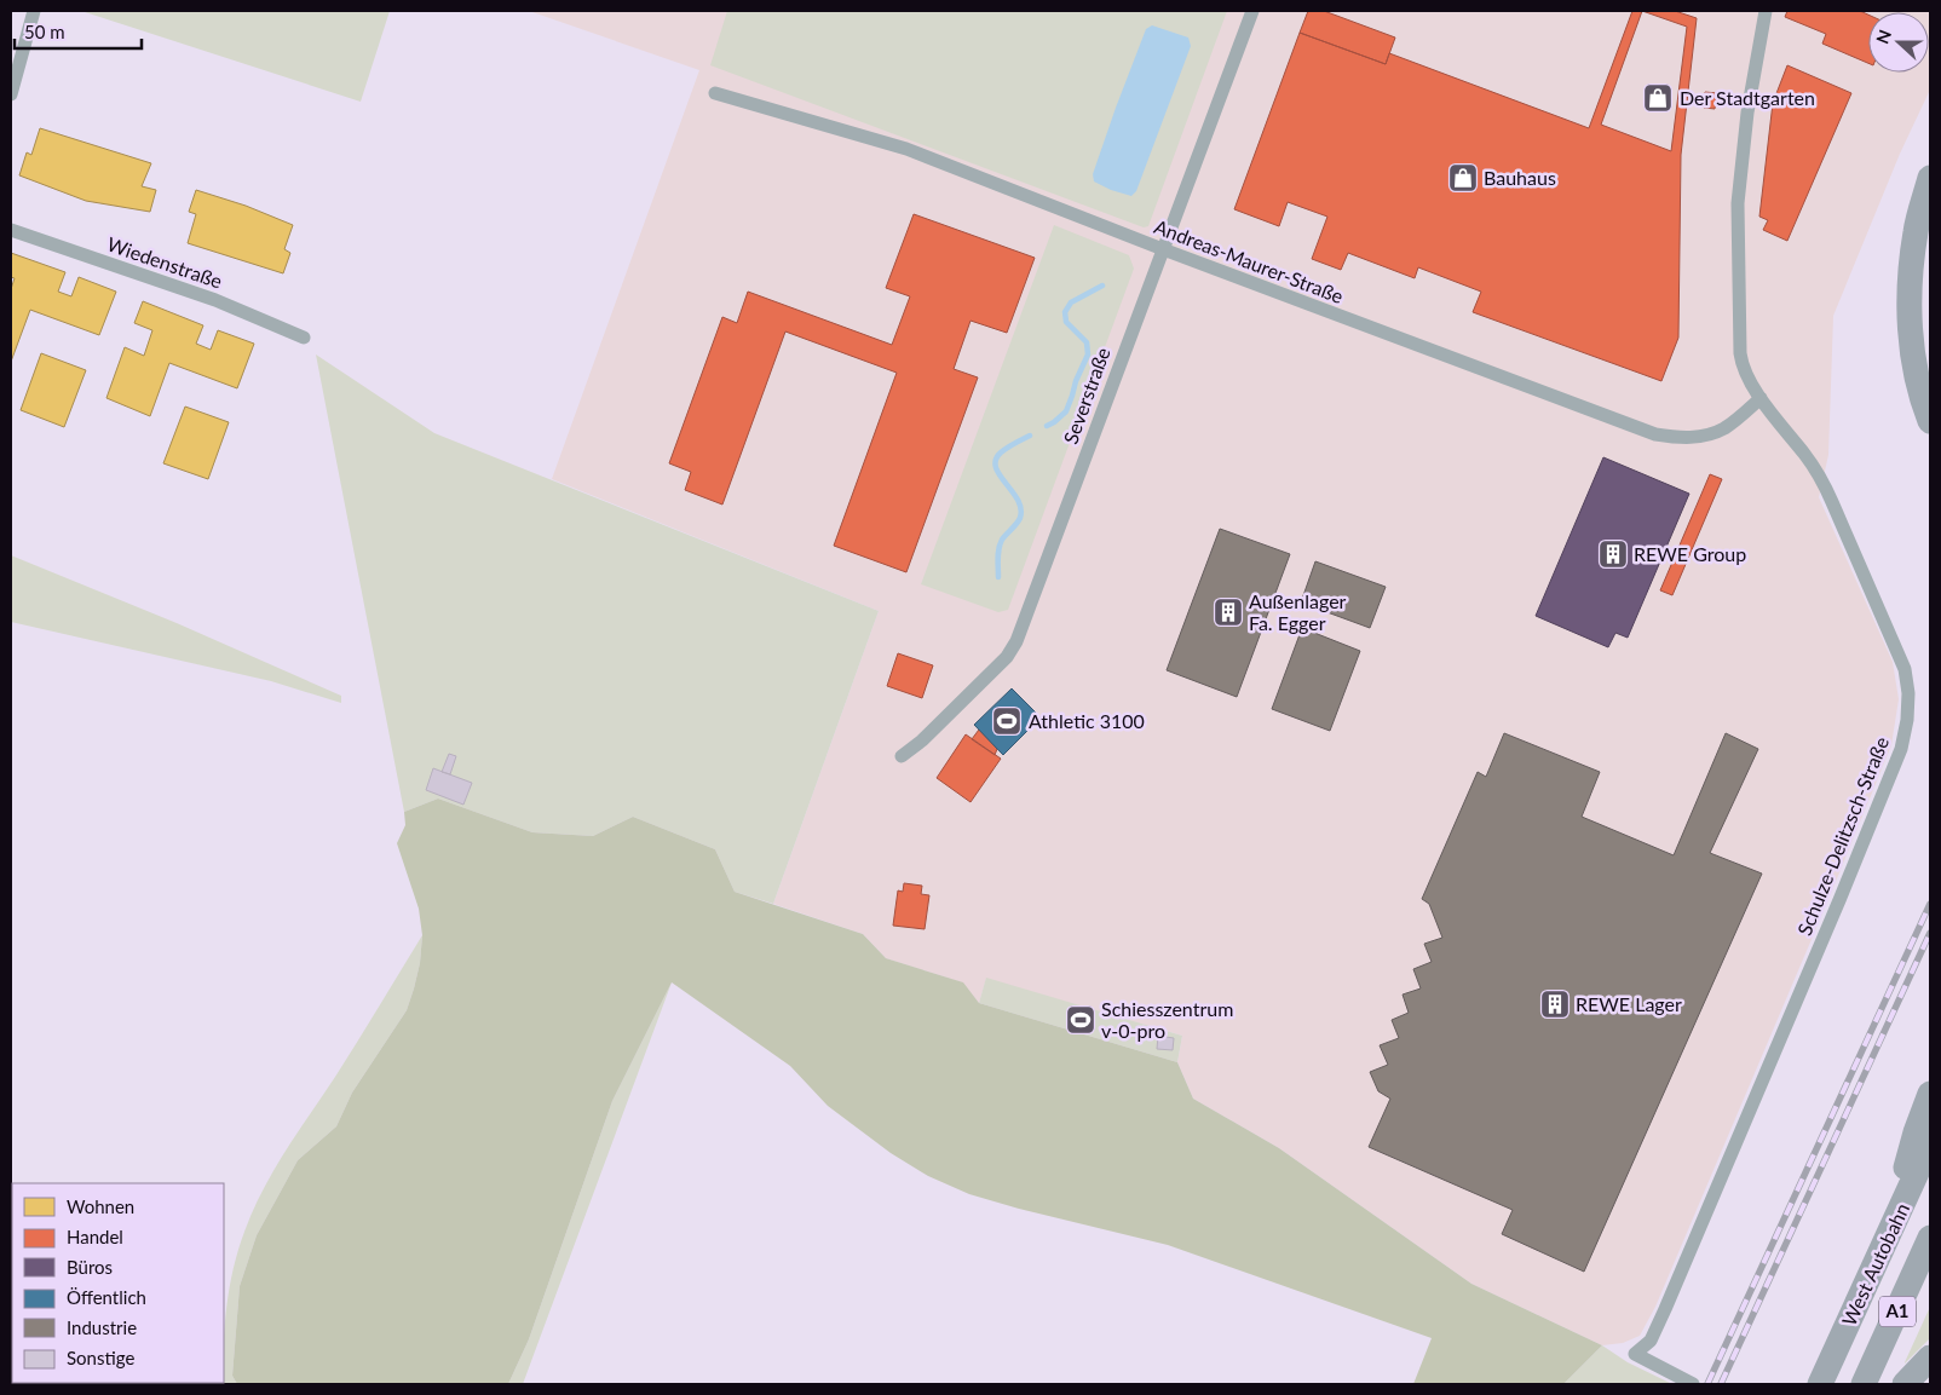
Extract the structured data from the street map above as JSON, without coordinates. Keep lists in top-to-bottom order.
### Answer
{
  "streets": {
    "highway": ["West Autobahn", "A1"],
    "street": [
      "Andreas-Maurer-Straße",
      "Wiedenstraße",
      "Severstraße",
      "Schulze-Delitzsch-Straße"
    ]
  },
  "crossings": [
    ["Andreas-Maurer-Straße", "Severstraße"],
    ["Andreas-Maurer-Straße", "Schulze-Delitzsch-Straße"]
  ],
  "places": {
    "shop": ["Der Stadtgarten", "Bauhaus"],
    "building": ["REWE Group", "Außenlager Fa. Egger", "REWE Lager"],
    "sports": ["Athletic 3100", "Schiesszentrum v-0-pro"]
  },
  "legend": [
    "Wohnen",
    "Handel",
    "Büros",
    "Öffentlich",
    "Industrie",
    "Sonstige"
  ],
  "scale_bar": "50 m",
  "north": "left"
}
